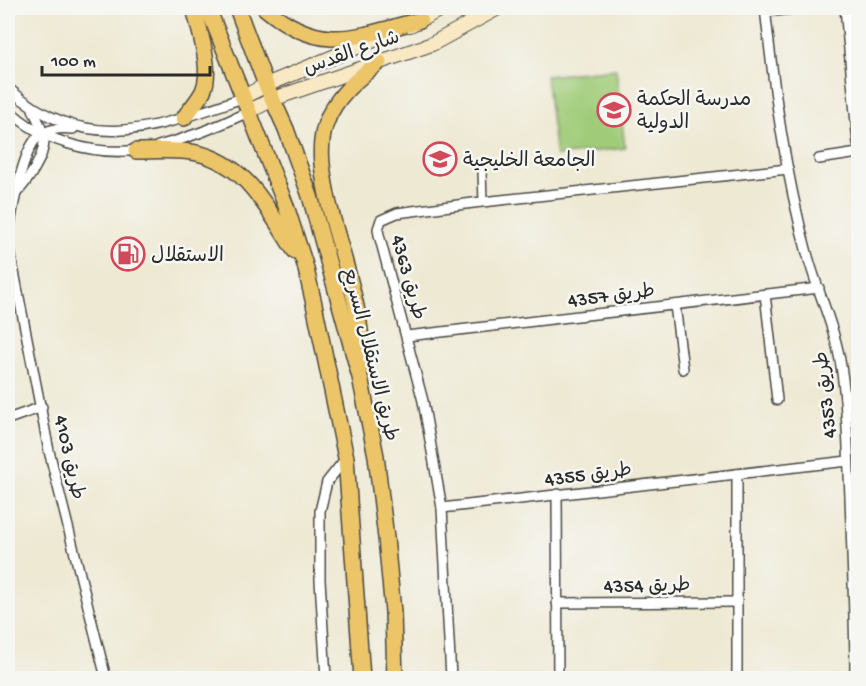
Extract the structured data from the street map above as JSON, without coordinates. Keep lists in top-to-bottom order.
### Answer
{
  "streets": {
    "main road": ["شارع القدس", "طريق الاستقلال السريع"],
    "street": [
      "طريق 4363",
      "طريق 4357",
      "طريق 4353",
      "طريق 4103",
      "طريق 4355",
      "طريق 4354"
    ]
  },
  "crossings": [
    ["شارع القدس", "طريق الاستقلال السريع"],
    ["طريق 4363", "طريق 4357"],
    ["طريق 4363", "طريق 4353"],
    ["طريق 4363", "طريق 4355"],
    ["طريق 4357", "طريق 4353"],
    ["طريق 4353", "طريق 4355"]
  ],
  "places": {
    "school or university": ["مدرسة الحكمة الدولية", "الجامعة الخليجية"],
    "fuel station": ["الاستقلال"]
  },
  "scale_bar": "100 m"
}
